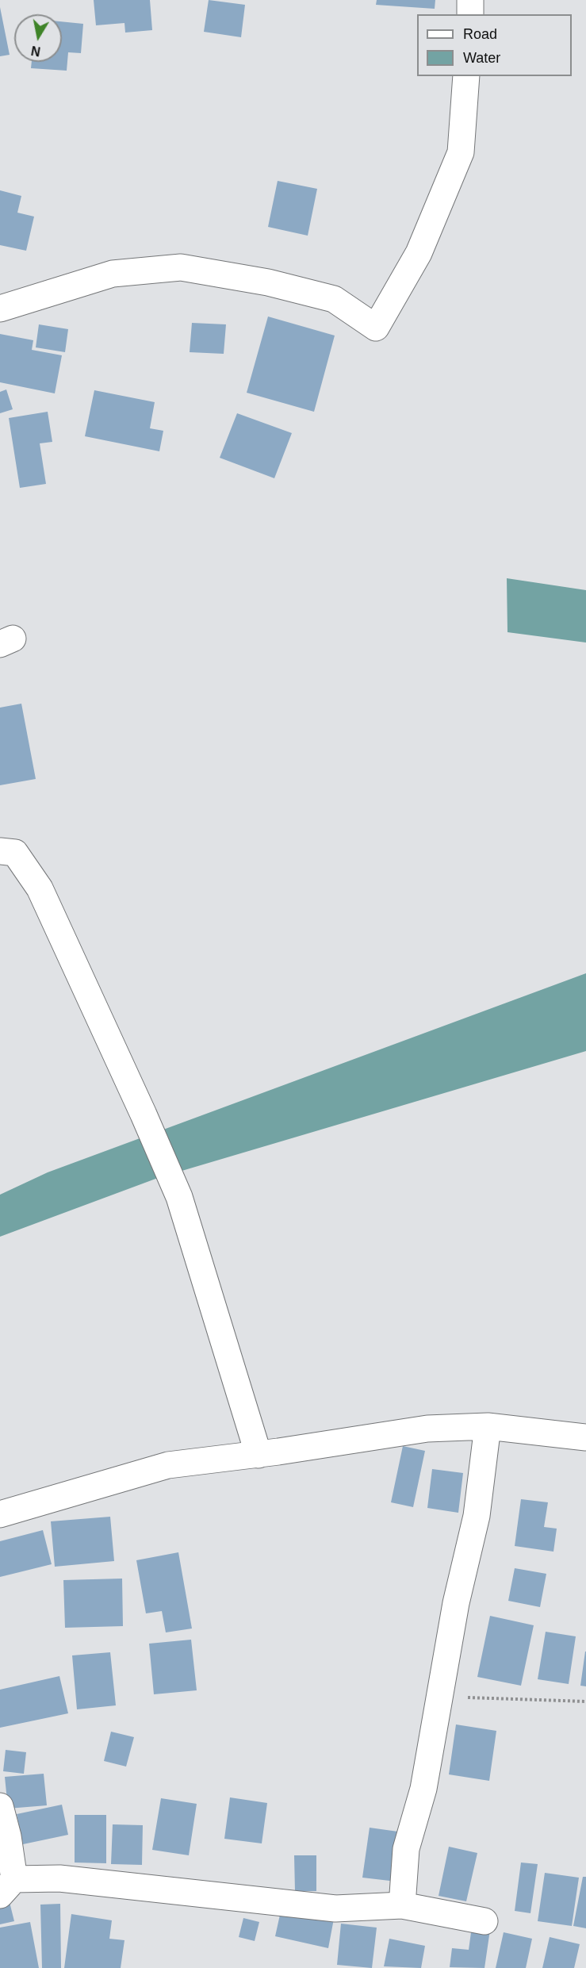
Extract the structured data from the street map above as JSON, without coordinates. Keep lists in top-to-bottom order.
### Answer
{
  "legend": ["Road", "Water"],
  "north": "bottom"
}
